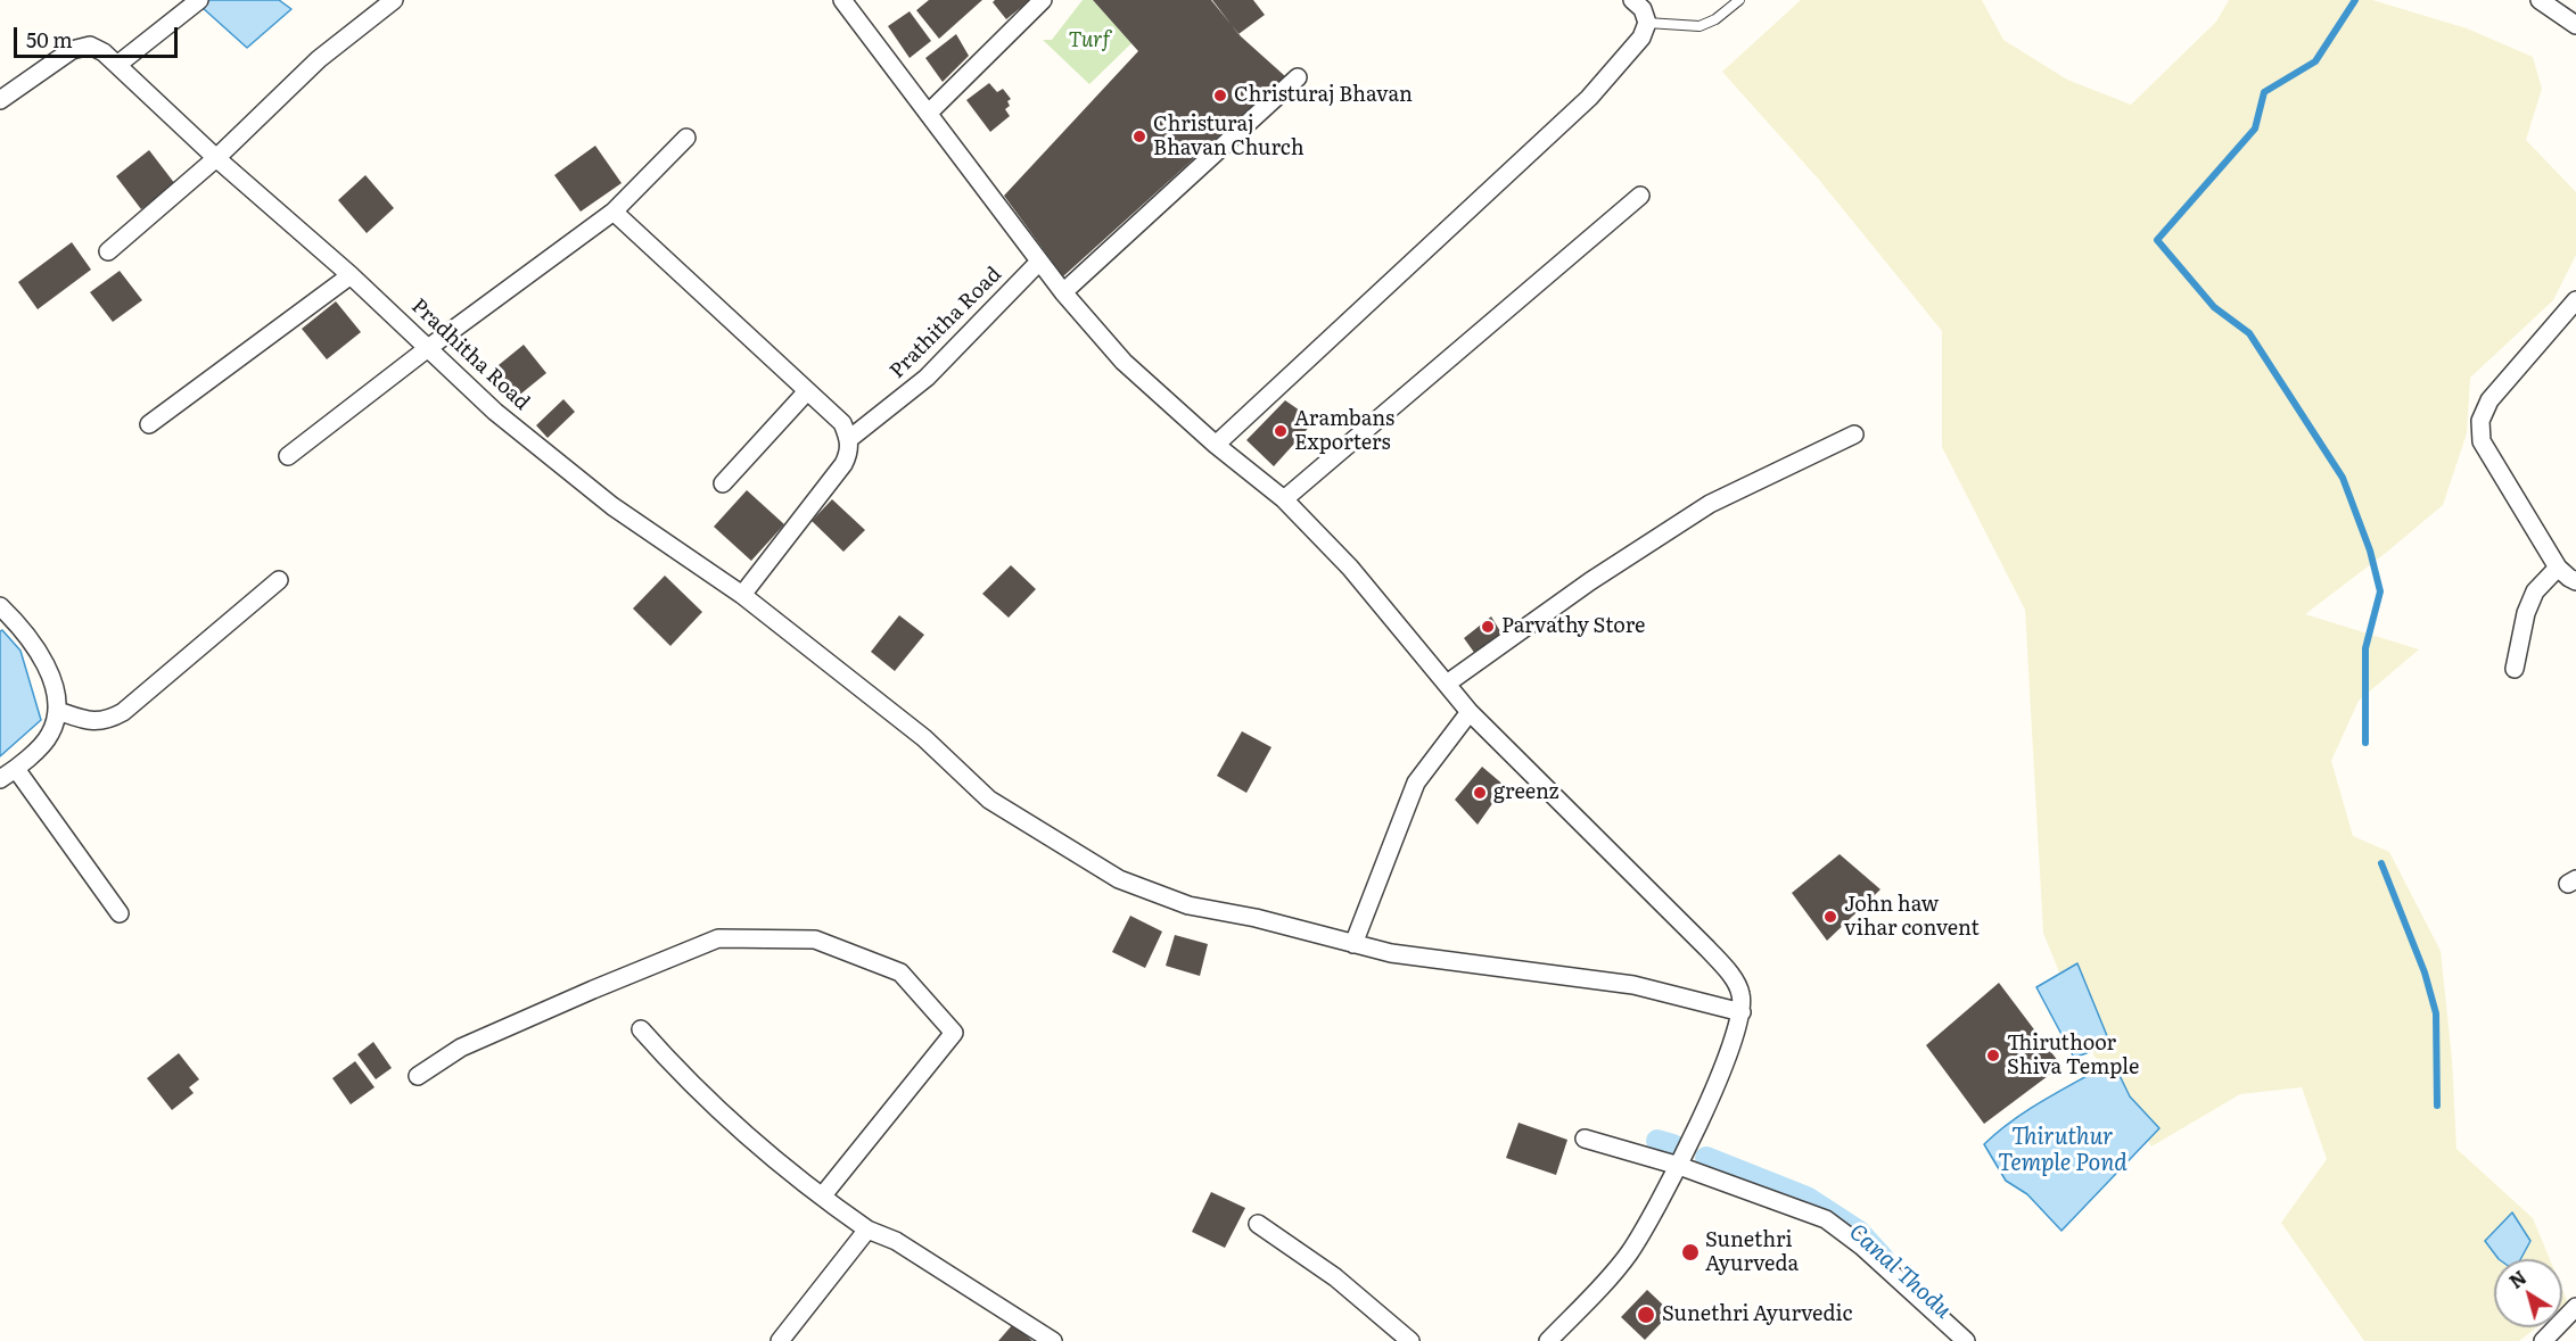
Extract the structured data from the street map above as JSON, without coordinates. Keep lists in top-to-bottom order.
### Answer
{
  "streets": {
    "street": ["Prathitha Road", "Pradhitha Road"]
  },
  "water": ["Thiruthur Temple Pond", "Canal Thodu"],
  "parks": ["Turf"],
  "places": [
    "Christuraj Bhavan",
    "Christuraj Bhavan Church",
    "Arambans Exporters",
    "Parvathy Store",
    "greenz",
    "John haw vihar convent",
    "Thiruthoor Shiva Temple",
    "Sunethri Ayurveda",
    "Sunethri Ayurvedic"
  ],
  "scale_bar": "50 m",
  "north": "top left"
}
